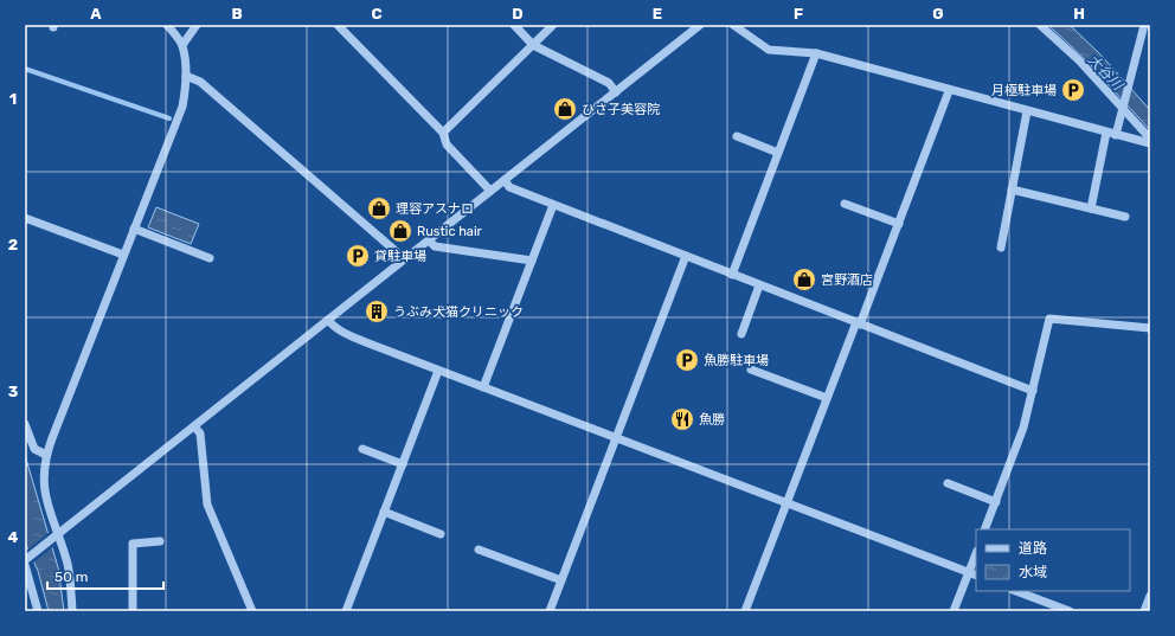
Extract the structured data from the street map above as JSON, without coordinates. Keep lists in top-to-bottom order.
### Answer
{
  "water": ["大谷川"],
  "places": {
    "parking": ["月極駐車場", "貸駐車場", "魚勝駐車場"],
    "shop": [
      "ひさ子美容院",
      "理容アスナロ",
      "Rustic hair",
      "宮野酒店"
    ],
    "building": ["うぶみ犬猫クリニック"],
    "restaurant": ["魚勝"]
  },
  "legend": ["道路", "水域"],
  "scale_bar": "50 m",
  "grid": {
    "columns": [
      "A",
      "B",
      "C",
      "D",
      "E",
      "F",
      "G",
      "H"
    ],
    "rows": [
      "1",
      "2",
      "3",
      "4"
    ]
  }
}
